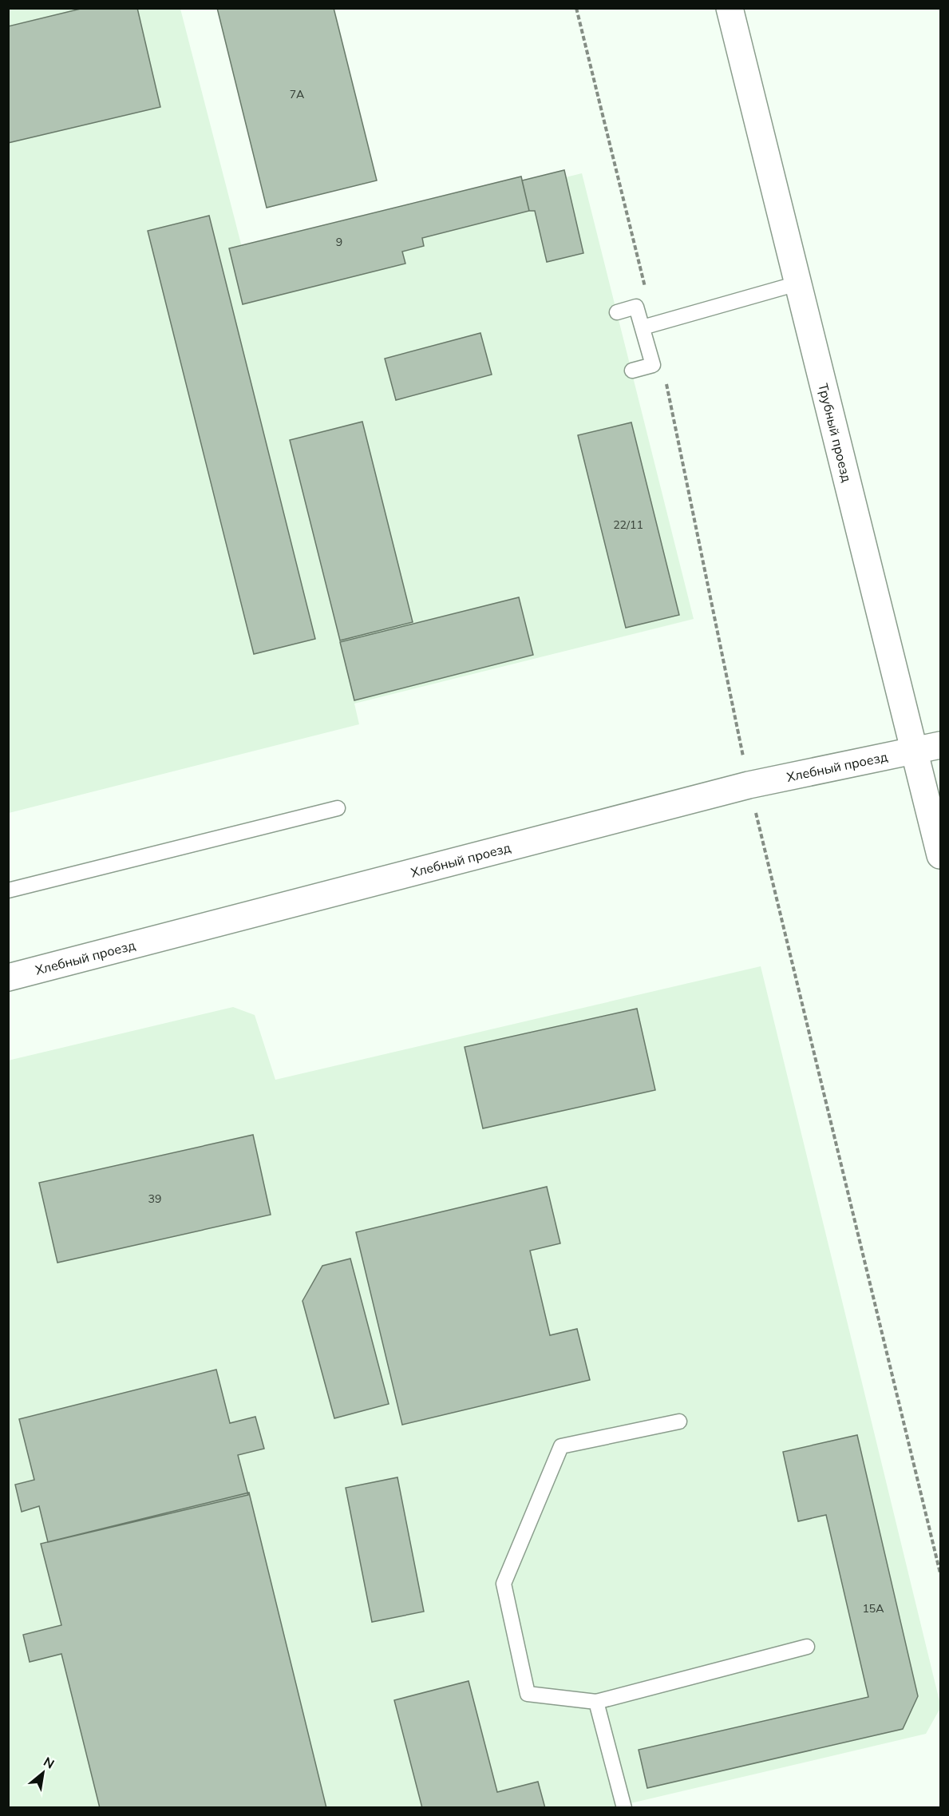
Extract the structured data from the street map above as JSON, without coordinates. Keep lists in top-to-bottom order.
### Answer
{
  "streets": {
    "street": ["Трубный проезд", "Хлебный проезд"]
  },
  "crossings": [
    ["Трубный проезд", "Хлебный проезд"]
  ],
  "house_numbers": [
    "7А",
    "9",
    "22/11",
    "39",
    "15А"
  ],
  "north": "top right"
}
